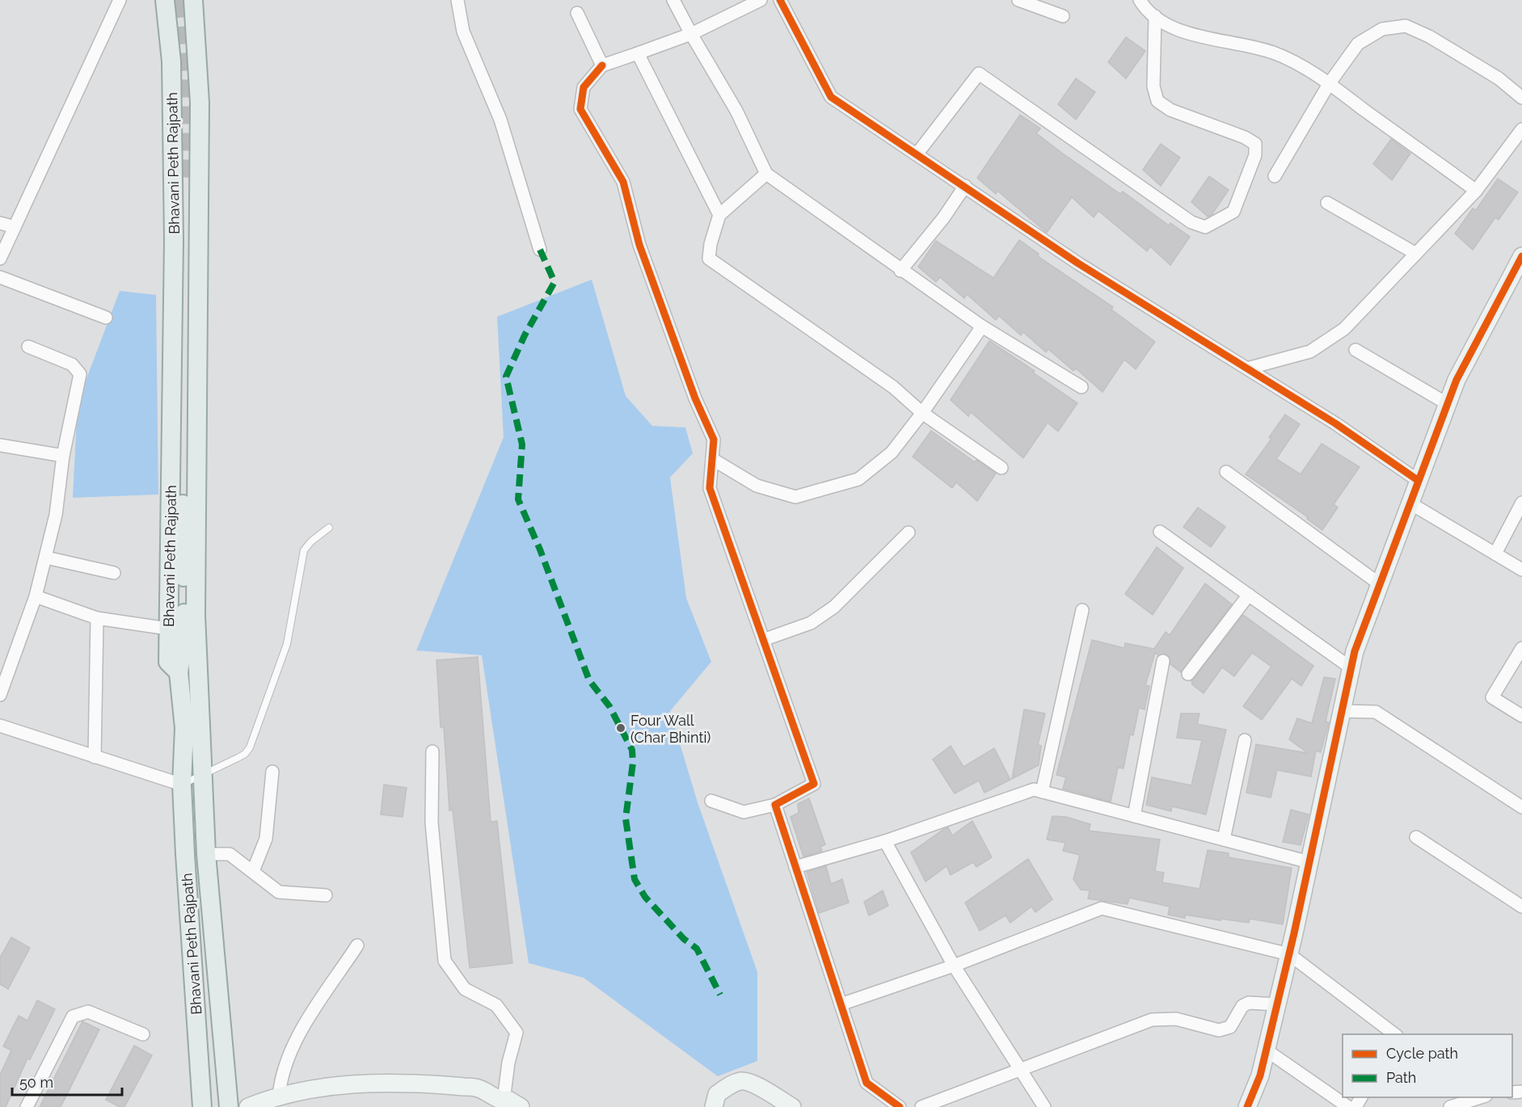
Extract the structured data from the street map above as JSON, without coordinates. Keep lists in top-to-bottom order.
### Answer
{
  "streets": {
    "main road": ["Bhavani Peth Rajpath"]
  },
  "places": ["Four Wall (Char Bhinti)"],
  "legend": ["Cycle path", "Path"],
  "scale_bar": "50 m"
}
